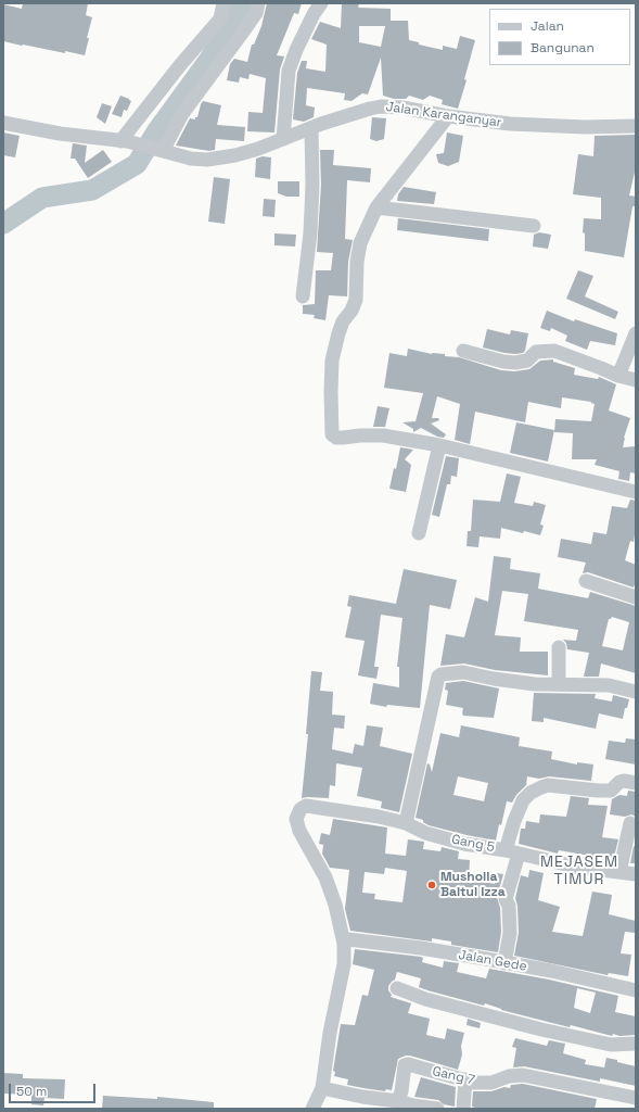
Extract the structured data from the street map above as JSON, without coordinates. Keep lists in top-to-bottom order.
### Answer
{
  "streets": {
    "street": [
      "Jalan Karanganyar",
      "Gang 5",
      "Jalan Gede",
      "Gang 7"
    ]
  },
  "crossings": [
    ["Gang 5", "Jalan Gede"]
  ],
  "districts": ["MEJASEM TIMUR"],
  "places": ["Musholla Baitul Izza"],
  "legend": ["Jalan", "Bangunan"],
  "scale_bar": "50 m"
}
